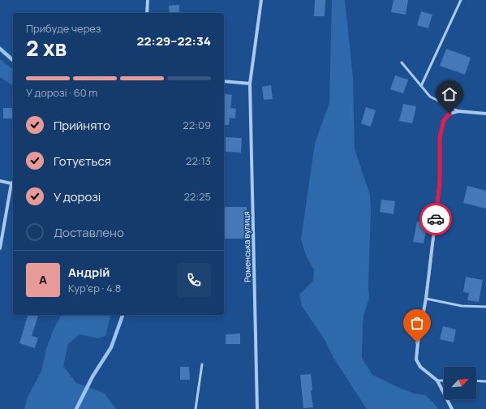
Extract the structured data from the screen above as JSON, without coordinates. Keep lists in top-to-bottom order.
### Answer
{
  "streets": {
    "street": ["Роменська вулиця"]
  },
  "north": "top right",
  "page": {
    "heading": ["2 хв", "Прибуде через", "22:29–22:34"],
    "panel": ["Андрій", "Кур’єр · 4.8"],
    "bar": "У дорозі · 60 m",
    "list": [
      ["Прийнято", "22:09"],
      ["Готується", "22:13"],
      ["У дорозі", "22:25"],
      "Доставлено"
    ],
    "round": "А"
  }
}
